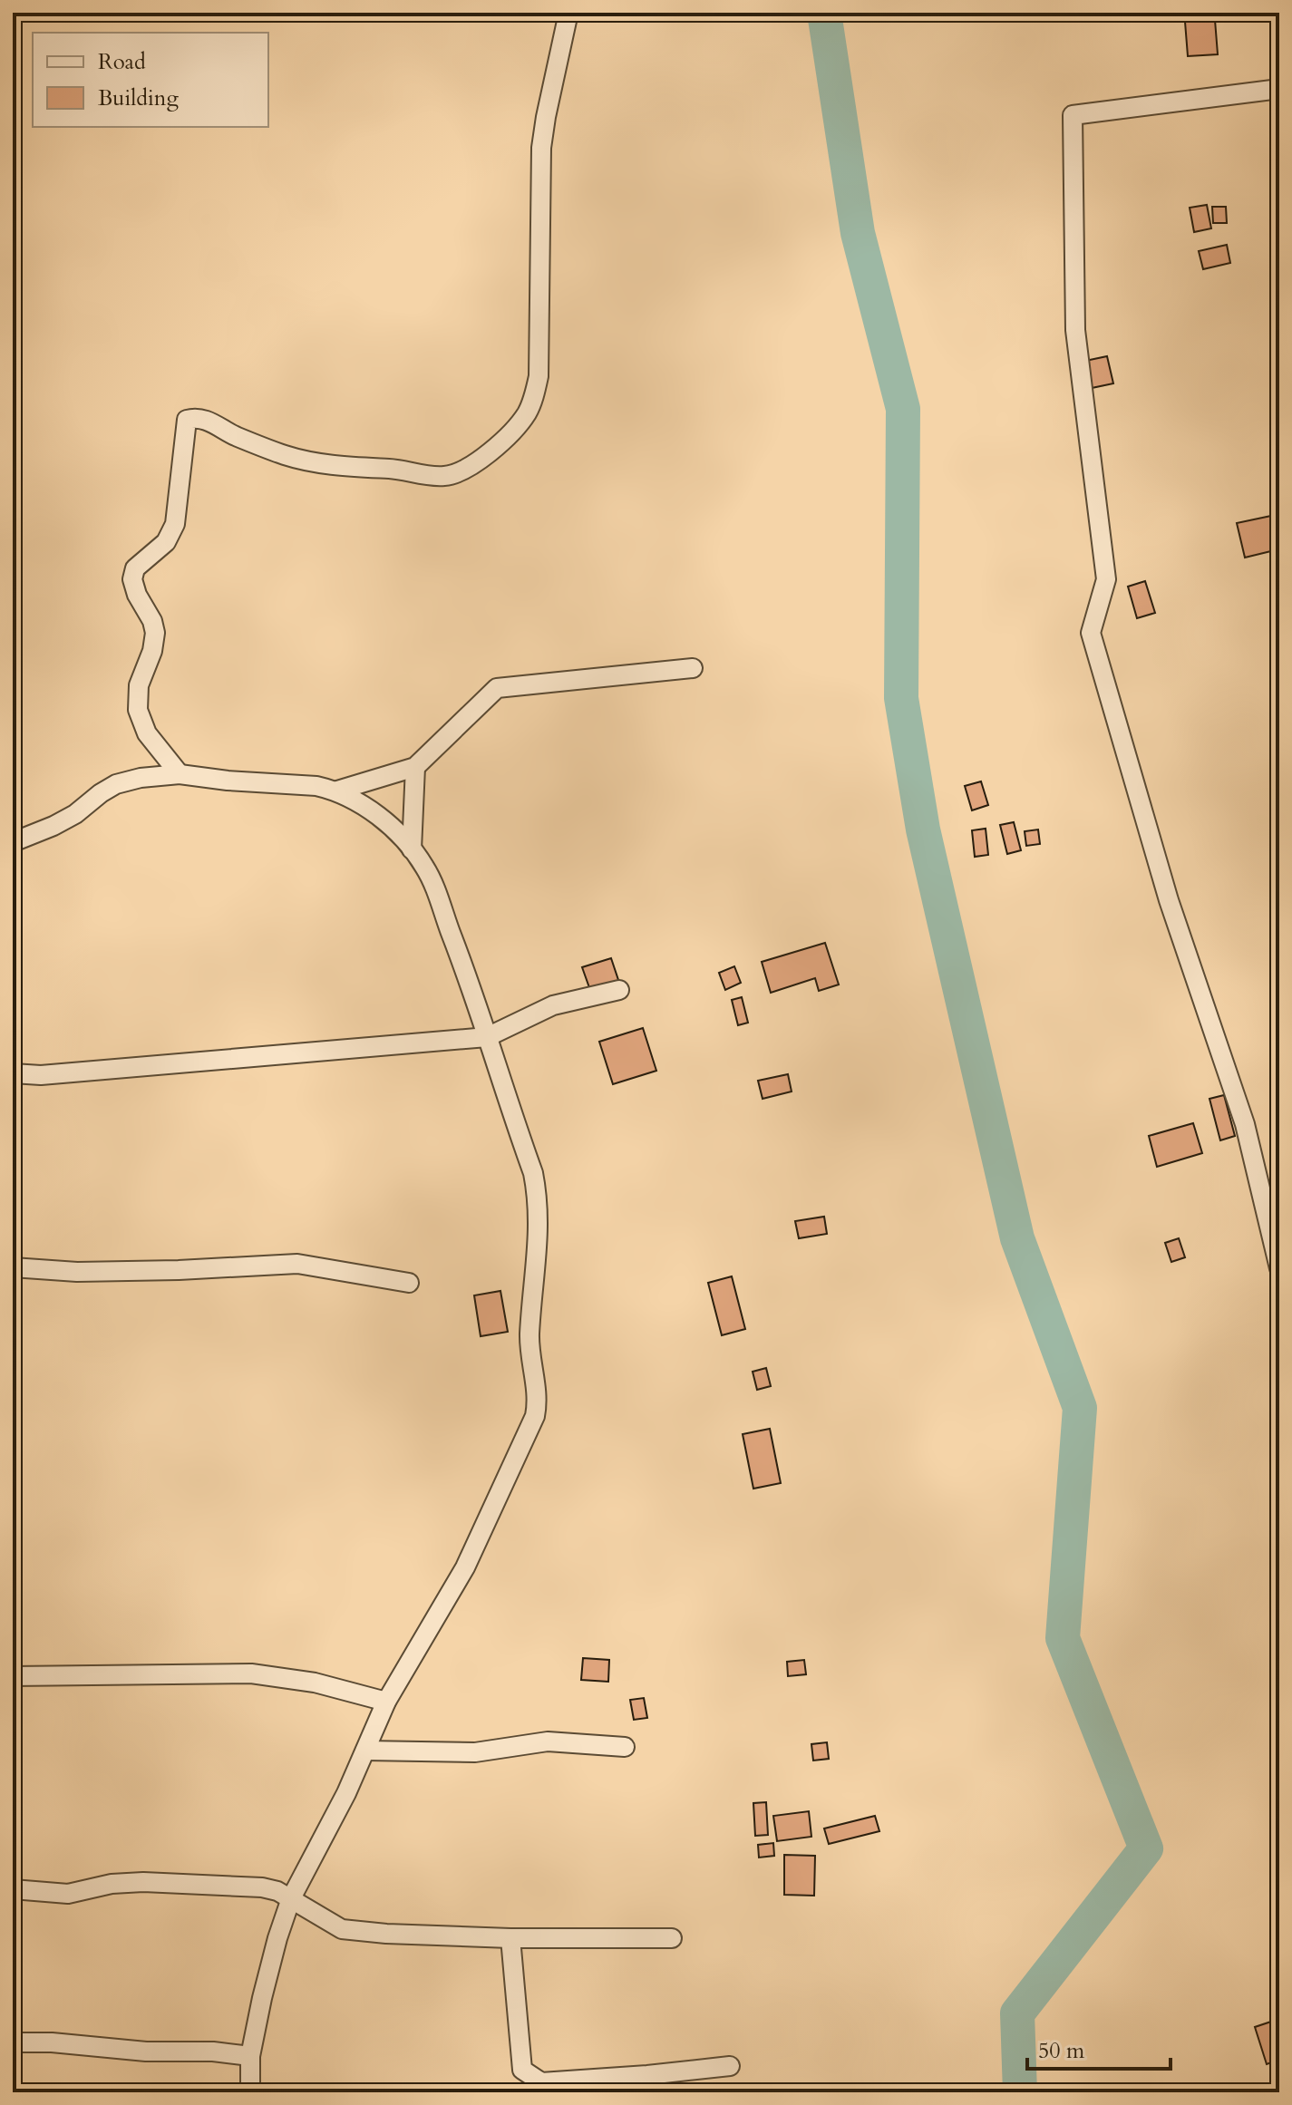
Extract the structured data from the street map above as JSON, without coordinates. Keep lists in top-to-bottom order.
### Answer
{
  "legend": ["Road", "Building"],
  "scale_bar": "50 m"
}
